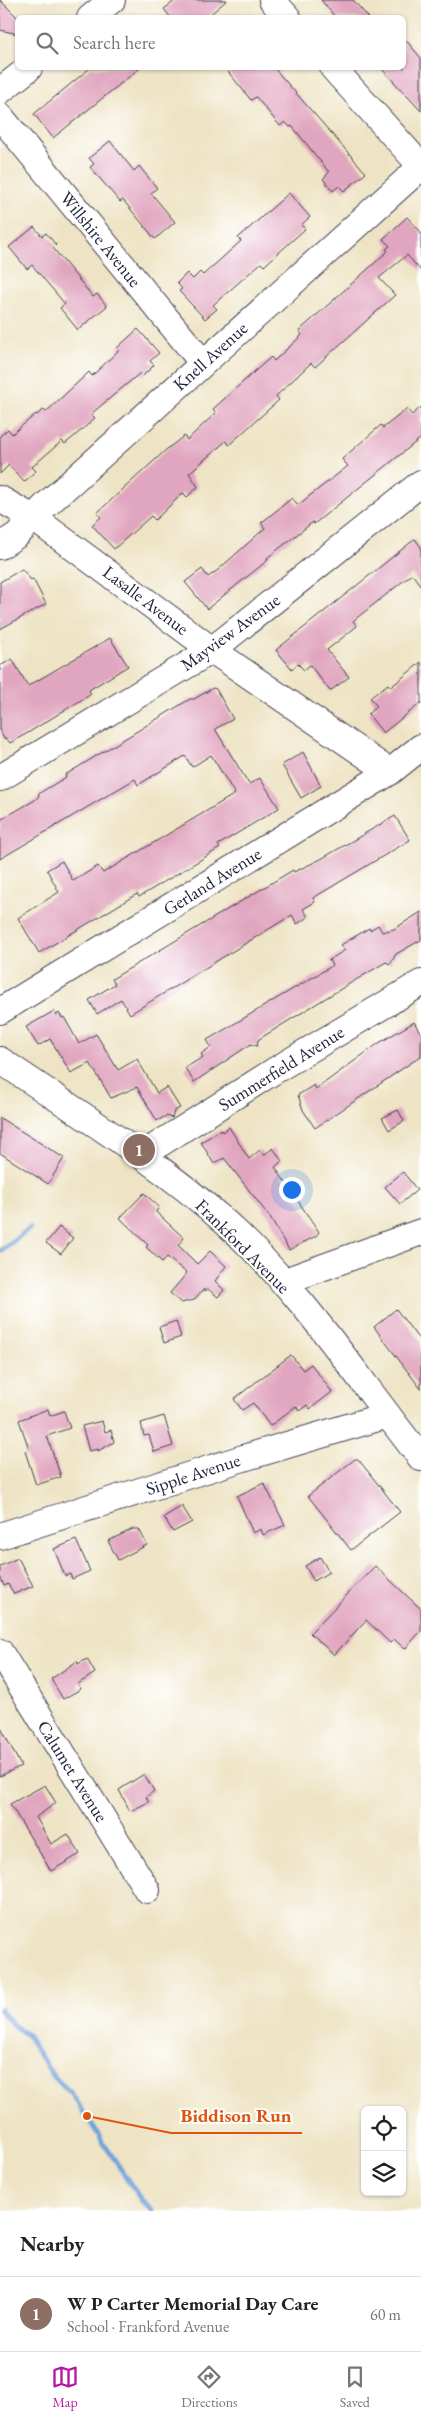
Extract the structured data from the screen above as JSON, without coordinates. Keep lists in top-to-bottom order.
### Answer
{
  "streets": {
    "street": [
      "Willshire Avenue",
      "Knell Avenue",
      "Lasalle Avenue",
      "Mayview Avenue",
      "Gerland Avenue",
      "Summerfield Avenue",
      "Frankford Avenue",
      "Sipple Avenue",
      "Calumet Avenue"
    ]
  },
  "crossings": [
    ["Willshire Avenue", "Knell Avenue"],
    ["Knell Avenue", "Lasalle Avenue"],
    ["Lasalle Avenue", "Mayview Avenue"],
    ["Lasalle Avenue", "Gerland Avenue"],
    ["Summerfield Avenue", "Frankford Avenue"],
    ["Frankford Avenue", "Sipple Avenue"]
  ],
  "places": ["Biddison Run"],
  "page": {
    "search": "Search here",
    "pins": "1",
    "heading": "Nearby",
    "list": [
      {
        "mark": "1",
        "name": "W P Carter Memorial Day Care",
        "note": "School · Frankford Avenue",
        "value": "60 m"
      }
    ],
    "nav": ["Map", "Directions", "Saved"]
  }
}
